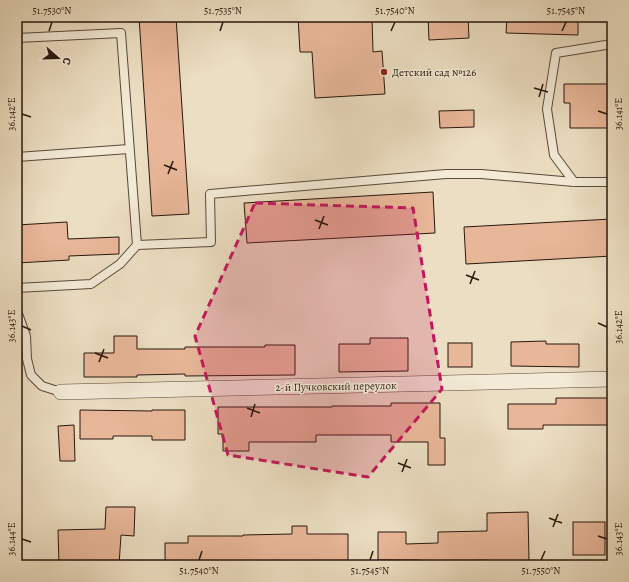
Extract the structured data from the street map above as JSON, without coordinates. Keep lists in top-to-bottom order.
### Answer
{
  "streets": {
    "street": ["2-й Пучковский переулок"]
  },
  "places": ["Детский сад №126"],
  "north": "right",
  "coordinates": [
    "51.7530°N",
    "51.7535°N",
    "51.7540°N",
    "51.7545°N",
    "36.142°E",
    "36.141°E",
    "36.143°E",
    "36.144°E",
    "51.7550°N"
  ]
}
